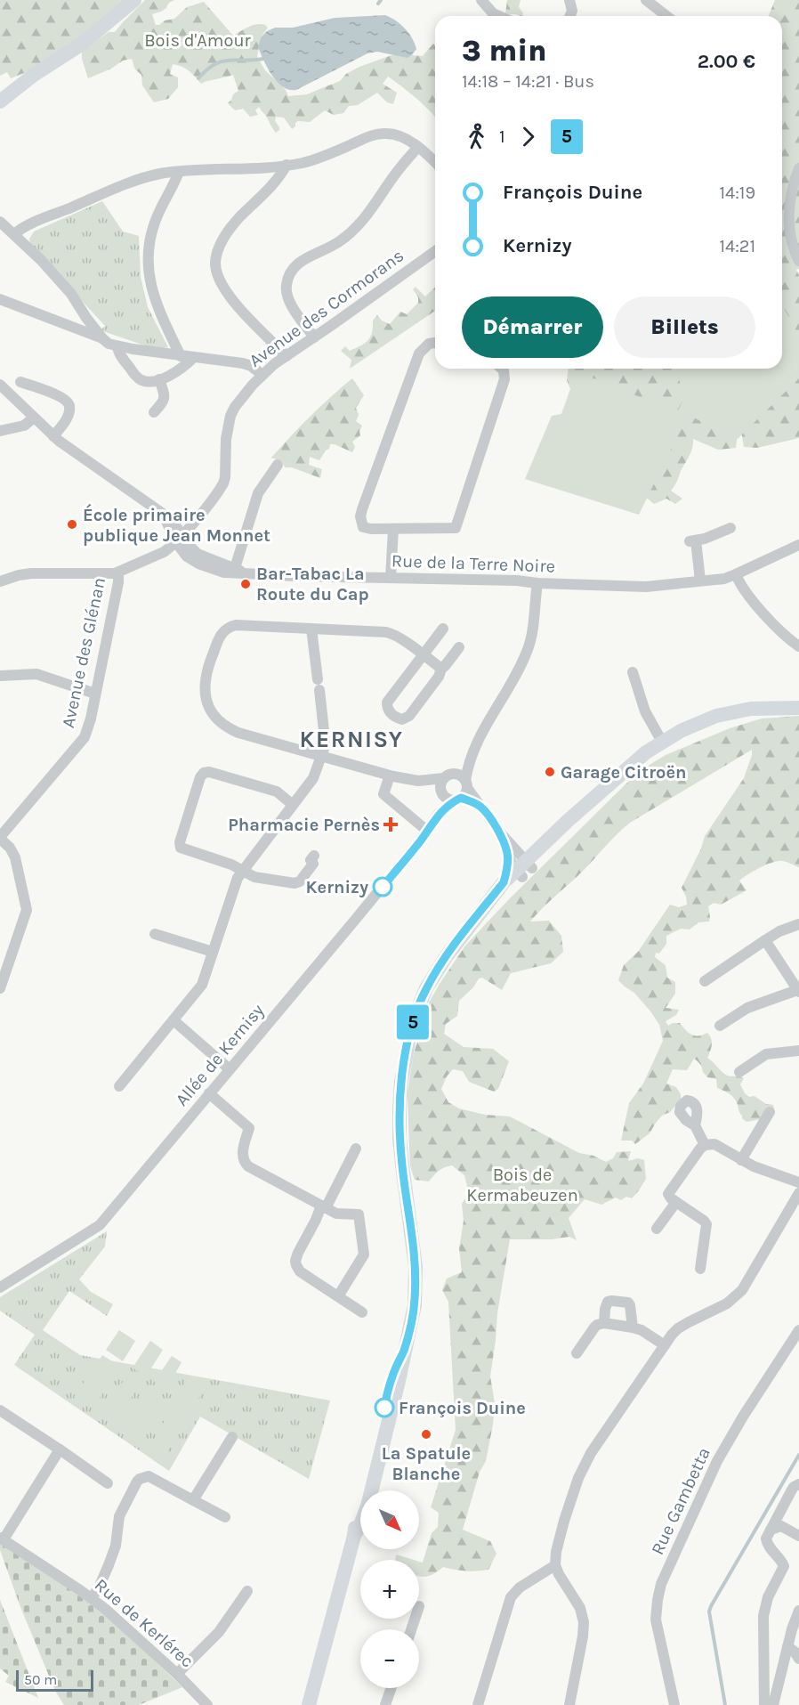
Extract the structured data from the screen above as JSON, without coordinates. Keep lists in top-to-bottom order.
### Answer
{
  "streets": {
    "street": [
      "Avenue des Cormorans",
      "Rue de la Terre Noire",
      "Avenue des Glénan",
      "Allée de Kernisy",
      "Rue Gambetta",
      "Rue de Kerlérec"
    ]
  },
  "crossings": [
    ["Avenue des Cormorans", "Rue de la Terre Noire"],
    ["Avenue des Cormorans", "Avenue des Glénan"],
    ["Rue de la Terre Noire", "Allée de Kernisy"]
  ],
  "districts": ["KERNISY"],
  "parks": ["Bois d'Amour", "Bois de Kermabeuzen"],
  "places": {
    "other": [
      "École primaire publique Jean Monnet",
      "Bar-Tabac La Route du Cap",
      "Garage Citroën",
      "Kernizy",
      "François Duine",
      "La Spatule Blanche"
    ],
    "health": ["Pharmacie Pernès"]
  },
  "lines": ["bus line 5"],
  "scale_bar": "50 m",
  "north": "bottom right",
  "page": {
    "on_map": "5",
    "heading": ["3 min", "14:18 – 14:21 · Bus", "2.00 €"],
    "legs": ["1", "5"],
    "list": [
      {
        "name": "François Duine",
        "value": "14:19"
      },
      {
        "name": "Kernizy",
        "value": "14:21"
      }
    ],
    "buttons": ["Démarrer", "Billets"],
    "map_buttons": ["+", "−"],
    "scale": "50 m"
  }
}
